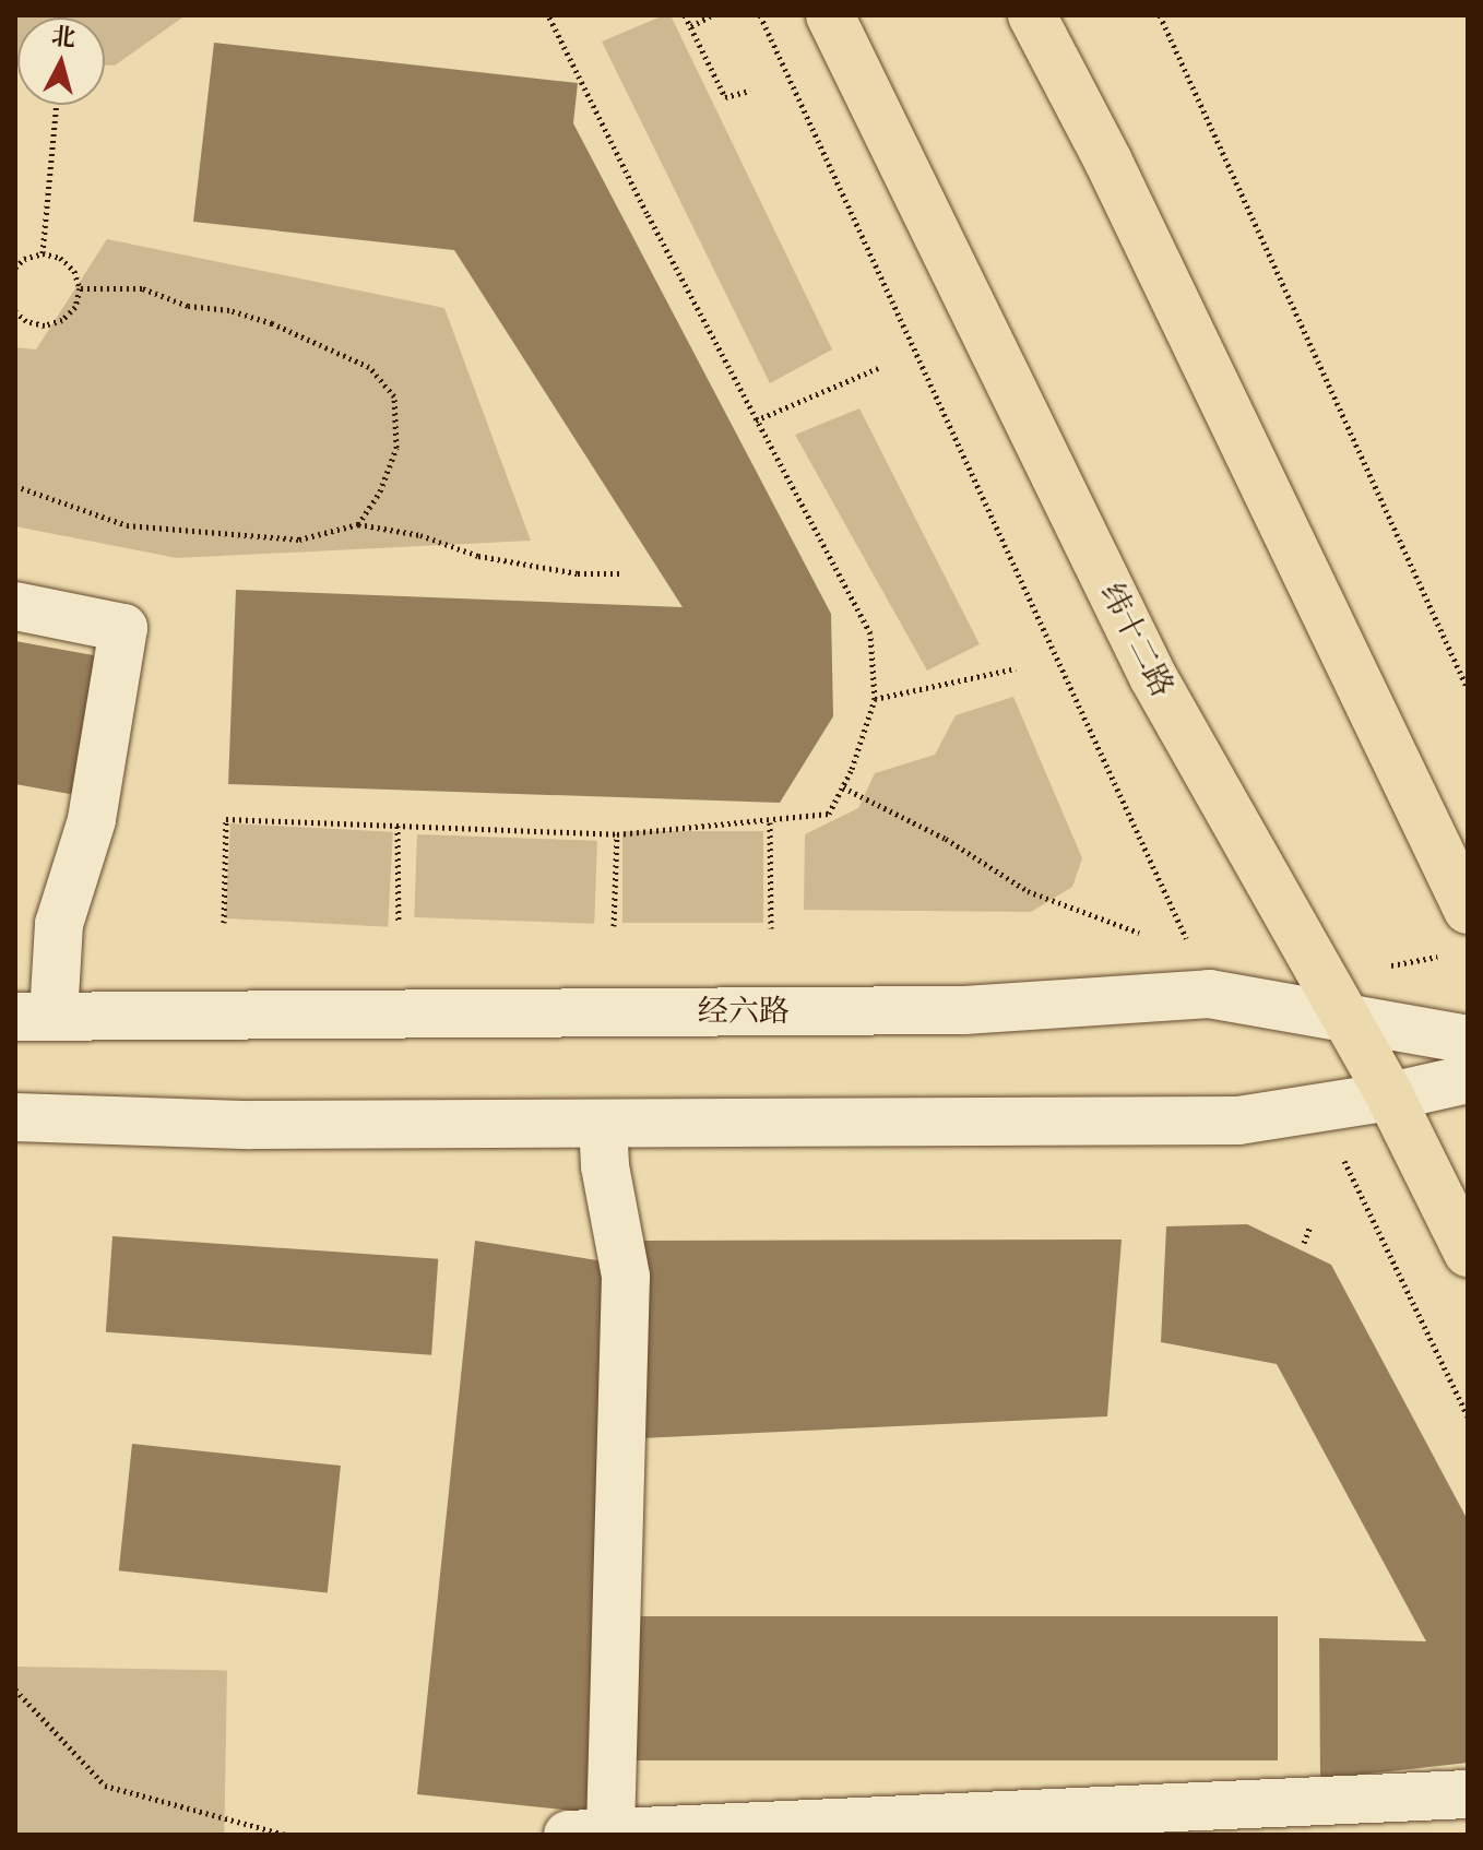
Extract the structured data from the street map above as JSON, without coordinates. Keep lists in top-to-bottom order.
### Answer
{
  "streets": {
    "main road": ["纬十二路", "经六路"]
  },
  "crossings": [
    ["纬十二路", "经六路"]
  ],
  "north": "top"
}
